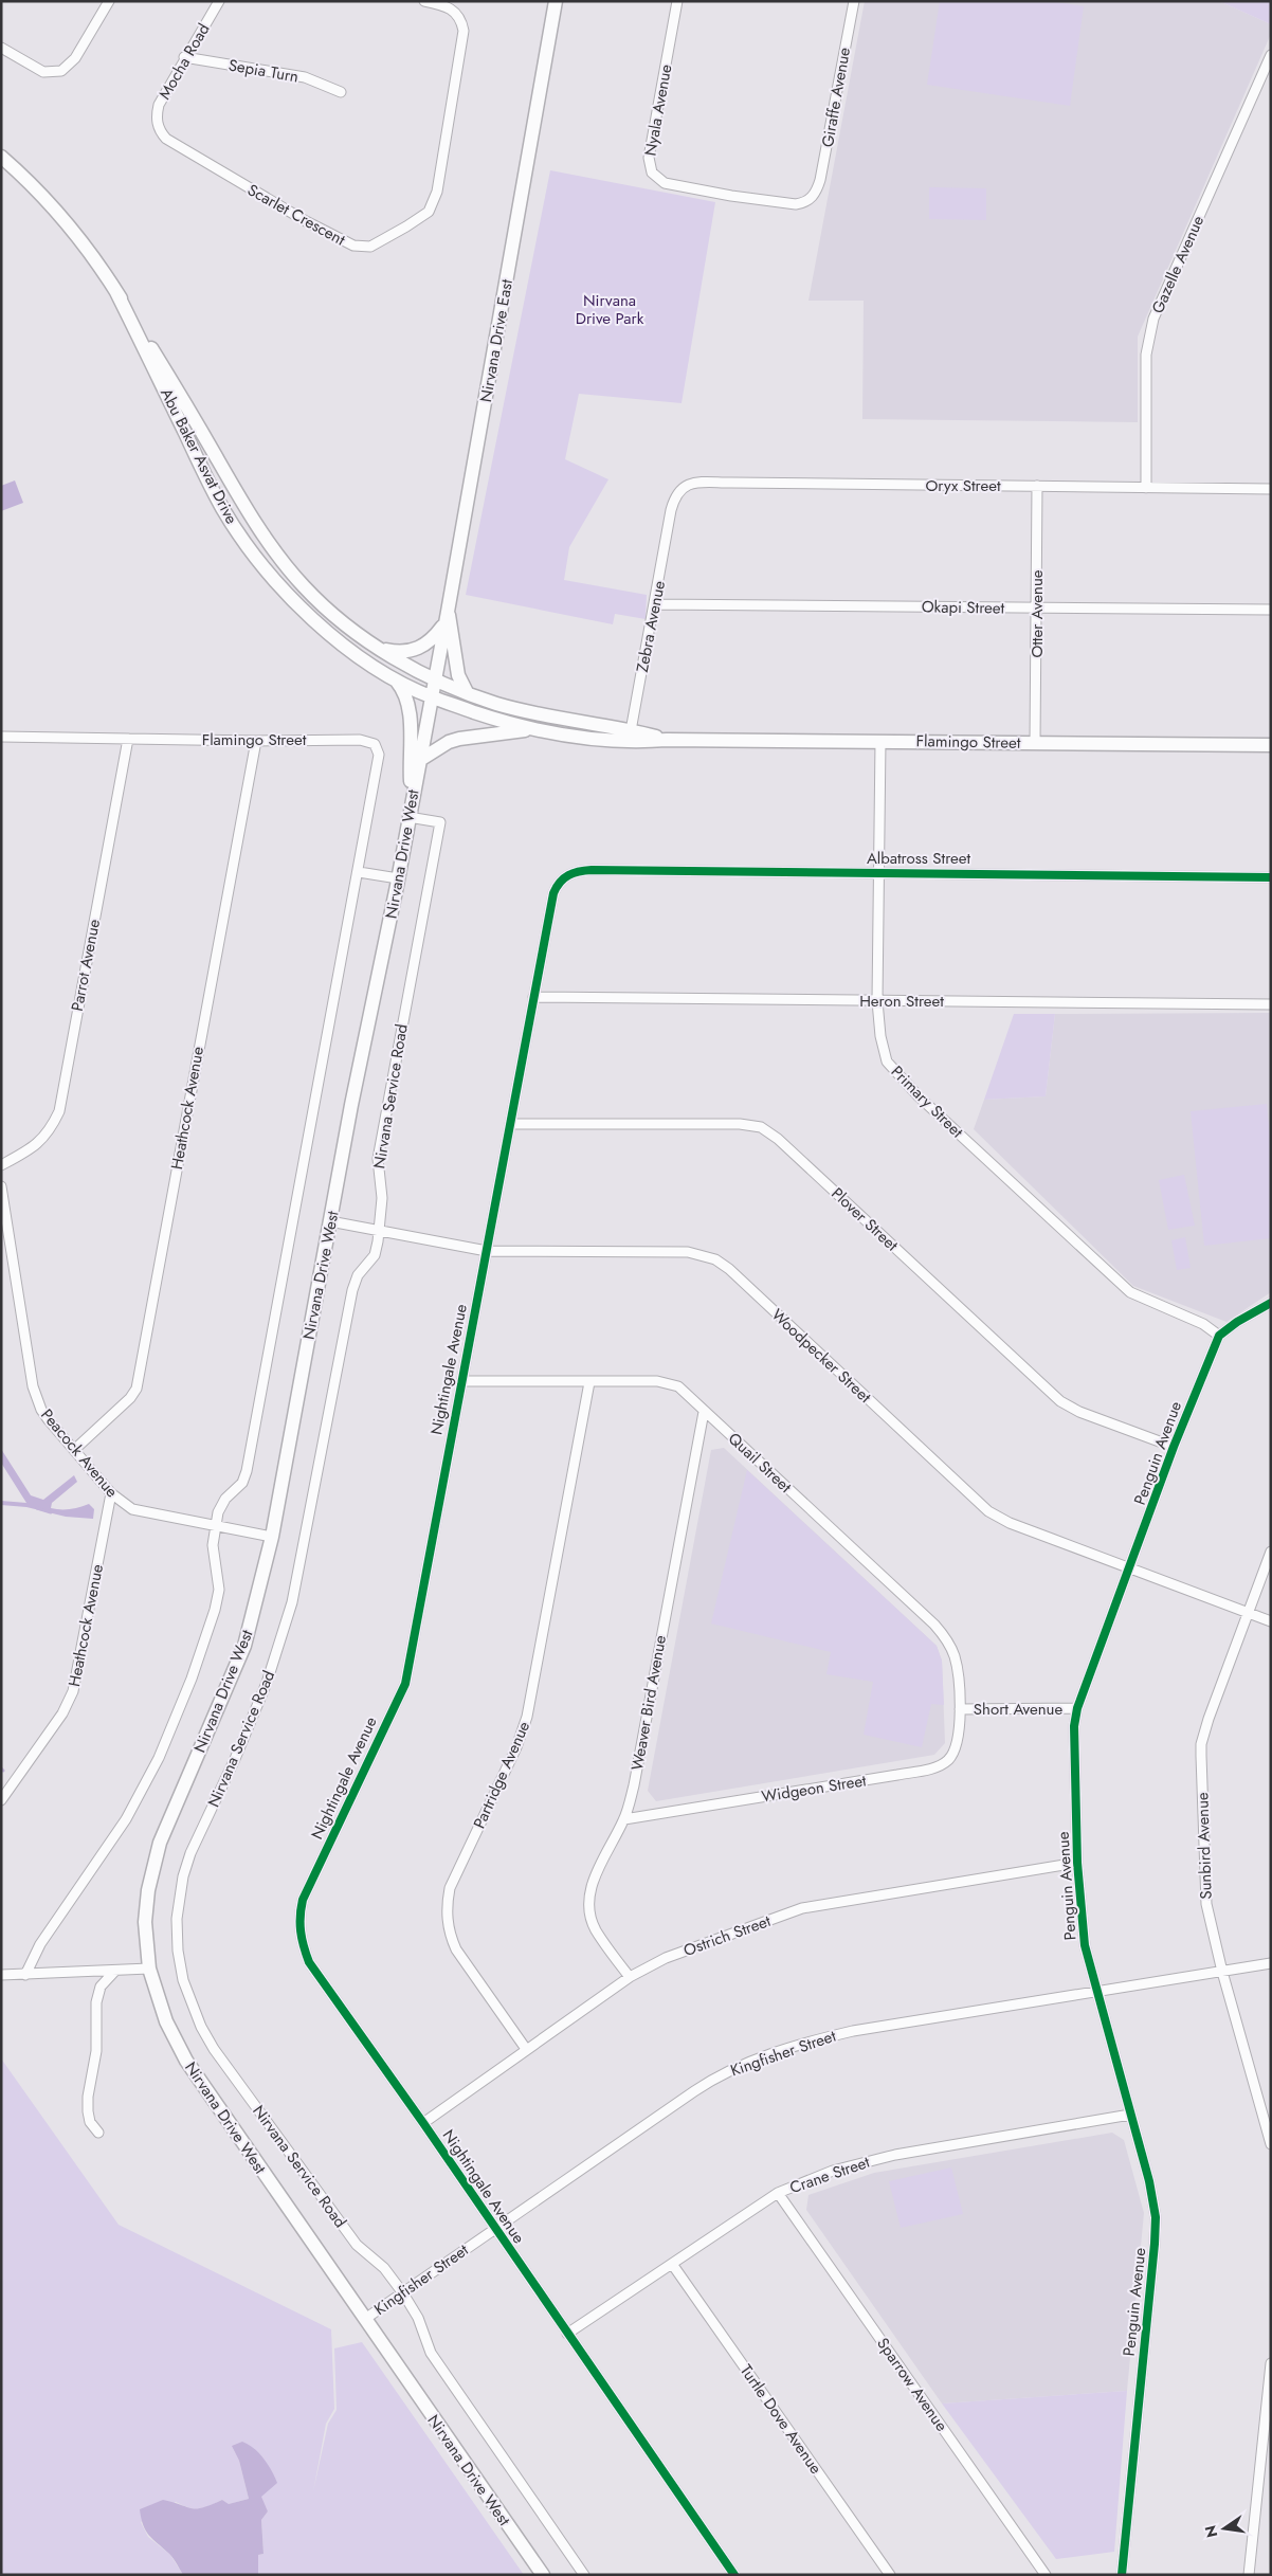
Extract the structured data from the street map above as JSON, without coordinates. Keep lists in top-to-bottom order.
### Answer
{
  "streets": {
    "main road": [
      "Nirvana Drive East",
      "Abu Baker Asvat Drive",
      "Flamingo Street",
      "Nirvana Drive West"
    ],
    "street": [
      "Mocha Road",
      "Sepia Turn",
      "Giraffe Avenue",
      "Nyala Avenue",
      "Scarlet Crescent",
      "Gazelle Avenue",
      "Oryx Street",
      "Okapi Street",
      "Otter Avenue",
      "Zebra Avenue",
      "Albatross Street",
      "Parrot Avenue",
      "Heron Street",
      "Nirvana Service Road",
      "Primary Street",
      "Heathcock Avenue",
      "Plover Street",
      "Woodpecker Street",
      "Nightingale Avenue",
      "Peacock Avenue",
      "Penguin Avenue",
      "Quail Street",
      "Weaver Bird Avenue",
      "Short Avenue",
      "Partridge Avenue",
      "Widgeon Street",
      "Sunbird Avenue",
      "Ostrich Street",
      "Kingfisher Street",
      "Crane Street",
      "Sparrow Avenue",
      "Turtle Dove Avenue"
    ]
  },
  "crossings": [
    ["Mocha Road", "Sepia Turn"],
    ["Mocha Road", "Scarlet Crescent"],
    ["Giraffe Avenue", "Nyala Avenue"],
    ["Gazelle Avenue", "Oryx Street"],
    ["Nirvana Drive East", "Abu Baker Asvat Drive"],
    ["Nirvana Drive East", "Flamingo Street"],
    ["Nirvana Drive East", "Nirvana Drive West"],
    ["Abu Baker Asvat Drive", "Flamingo Street"],
    ["Abu Baker Asvat Drive", "Nirvana Drive West"],
    ["Oryx Street", "Otter Avenue"],
    ["Oryx Street", "Zebra Avenue"],
    ["Okapi Street", "Otter Avenue"],
    ["Okapi Street", "Zebra Avenue"],
    ["Otter Avenue", "Flamingo Street"],
    ["Zebra Avenue", "Flamingo Street"],
    ["Flamingo Street", "Nirvana Drive West"],
    ["Flamingo Street", "Parrot Avenue"],
    ["Flamingo Street", "Primary Street"],
    ["Flamingo Street", "Heathcock Avenue"],
    ["Nirvana Drive West", "Nirvana Service Road"],
    ["Nirvana Drive West", "Woodpecker Street"],
    ["Nirvana Drive West", "Peacock Avenue"],
    ["Nirvana Drive West", "Kingfisher Street"],
    ["Albatross Street", "Primary Street"],
    ["Albatross Street", "Nightingale Avenue"],
    ["Heron Street", "Primary Street"],
    ["Heron Street", "Nightingale Avenue"],
    ["Nirvana Service Road", "Woodpecker Street"],
    ["Nirvana Service Road", "Kingfisher Street"],
    ["Primary Street", "Penguin Avenue"],
    ["Heathcock Avenue", "Peacock Avenue"],
    ["Plover Street", "Nightingale Avenue"],
    ["Plover Street", "Penguin Avenue"],
    ["Woodpecker Street", "Nightingale Avenue"],
    ["Woodpecker Street", "Penguin Avenue"],
    ["Woodpecker Street", "Sunbird Avenue"],
    ["Nightingale Avenue", "Quail Street"],
    ["Nightingale Avenue", "Ostrich Street"],
    ["Nightingale Avenue", "Kingfisher Street"],
    ["Nightingale Avenue", "Crane Street"],
    ["Penguin Avenue", "Short Avenue"],
    ["Penguin Avenue", "Ostrich Street"],
    ["Penguin Avenue", "Kingfisher Street"],
    ["Penguin Avenue", "Crane Street"],
    ["Quail Street", "Weaver Bird Avenue"],
    ["Quail Street", "Short Avenue"],
    ["Quail Street", "Partridge Avenue"],
    ["Quail Street", "Widgeon Street"],
    ["Weaver Bird Avenue", "Widgeon Street"],
    ["Weaver Bird Avenue", "Ostrich Street"],
    ["Short Avenue", "Widgeon Street"],
    ["Partridge Avenue", "Ostrich Street"],
    ["Sunbird Avenue", "Kingfisher Street"],
    ["Crane Street", "Sparrow Avenue"],
    ["Crane Street", "Turtle Dove Avenue"]
  ],
  "parks": ["Nirvana Drive Park"],
  "north": "left"
}
